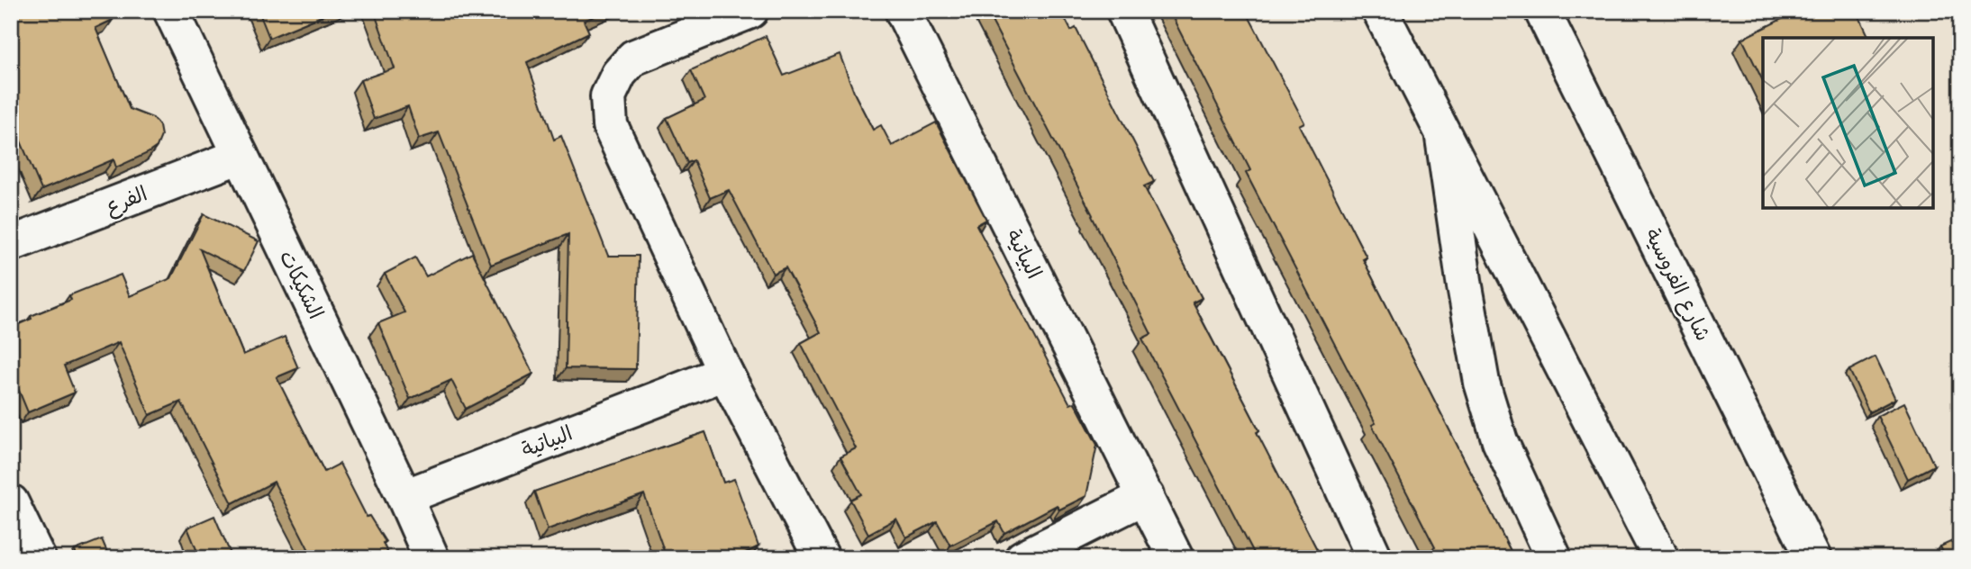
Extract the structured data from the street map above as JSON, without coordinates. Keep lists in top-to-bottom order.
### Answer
{
  "streets": {
    "main road": [
      "الفرع",
      "البياتية",
      "الشكيكات",
      "شارع الفروسية"
    ]
  },
  "crossings": [
    ["الفرع", "الشكيكات"],
    ["البياتية", "الشكيكات"]
  ]
}
